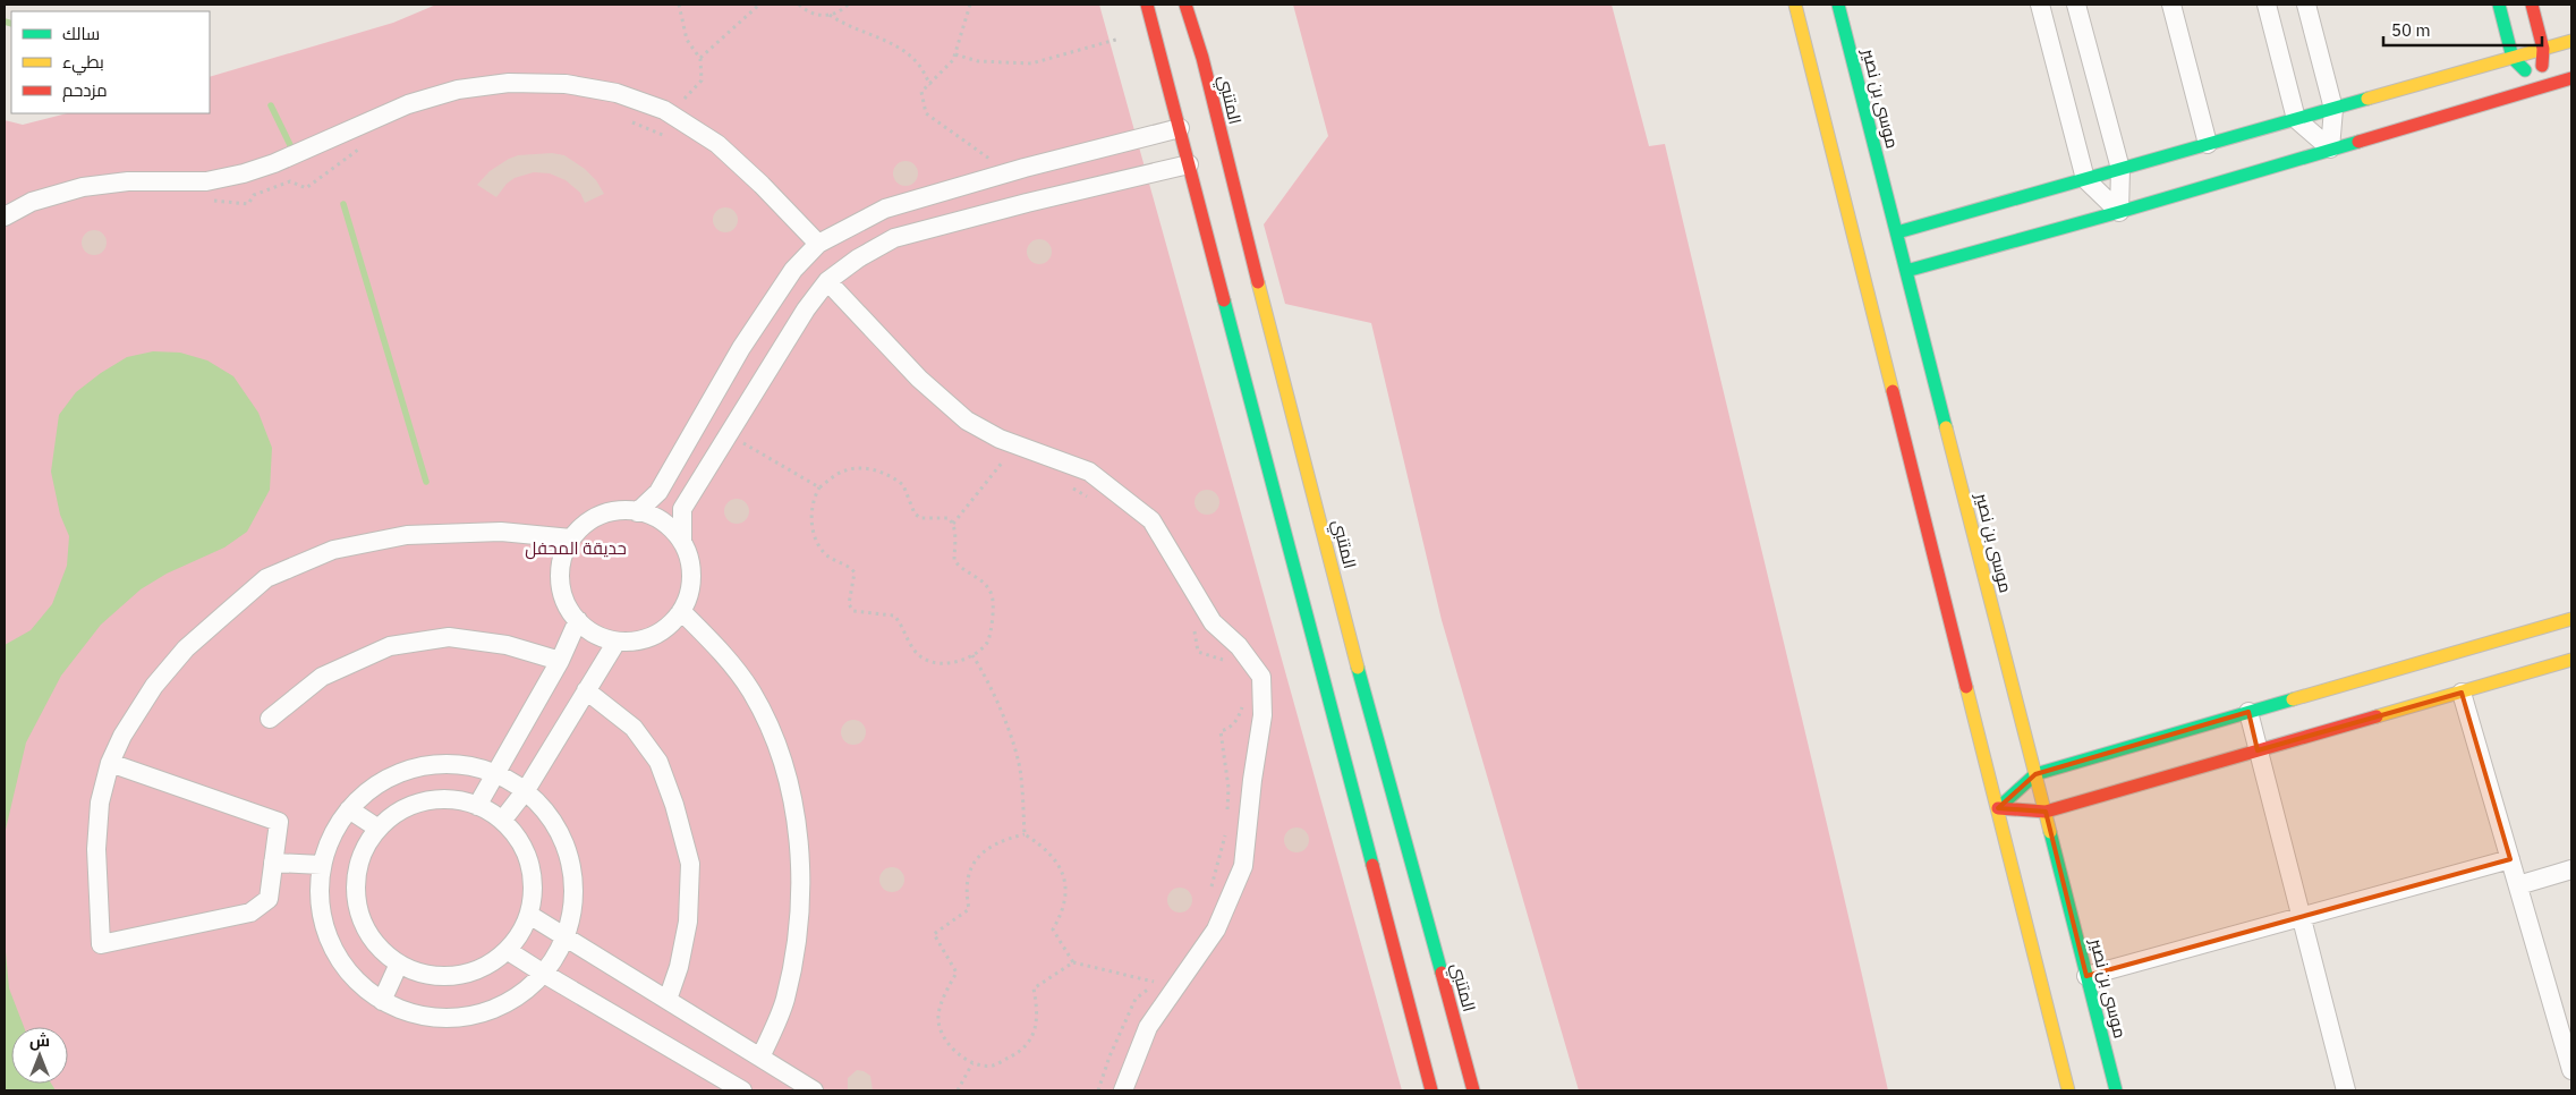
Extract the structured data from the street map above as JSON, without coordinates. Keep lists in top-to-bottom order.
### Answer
{
  "streets": {
    "street": ["موسى بن نصير", "المتنبي"]
  },
  "parks": ["حديقة المحفل"],
  "legend": ["سالك", "بطيء", "مزدحم"],
  "scale_bar": "50 m",
  "north": "top"
}
